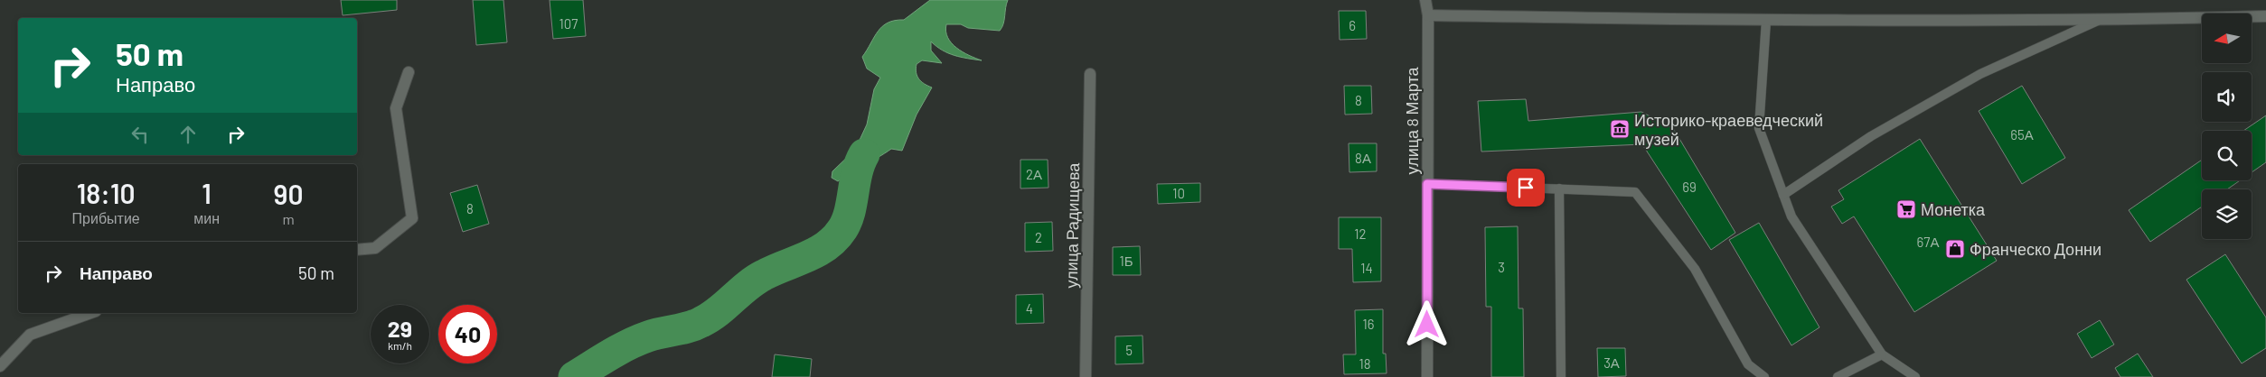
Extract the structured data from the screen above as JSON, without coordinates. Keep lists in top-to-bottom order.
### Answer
{
  "streets": {
    "street": ["улица 8 Марта", "улица Радищева"]
  },
  "places": {
    "museum": ["Историко-краеведческий музей"],
    "supermarket": ["Монетка"],
    "shop": ["Франческо Донни"]
  },
  "house_numbers": [
    "107",
    "6",
    "8",
    "65А",
    "8А",
    "2А",
    "69",
    "10",
    "8",
    "12",
    "2",
    "67А",
    "1Б",
    "3",
    "14",
    "4",
    "16",
    "5",
    "3А",
    "18"
  ],
  "north": "left",
  "page": {
    "turn": ["50 m", "Направо"],
    "eta": [
      "18:10",
      "Прибытие",
      "1",
      "мин",
      "90",
      "m"
    ],
    "list": [
      {
        "name": "Направо",
        "value": "50 m"
      }
    ],
    "speed": "29 km/h",
    "limit": "40"
  }
}
